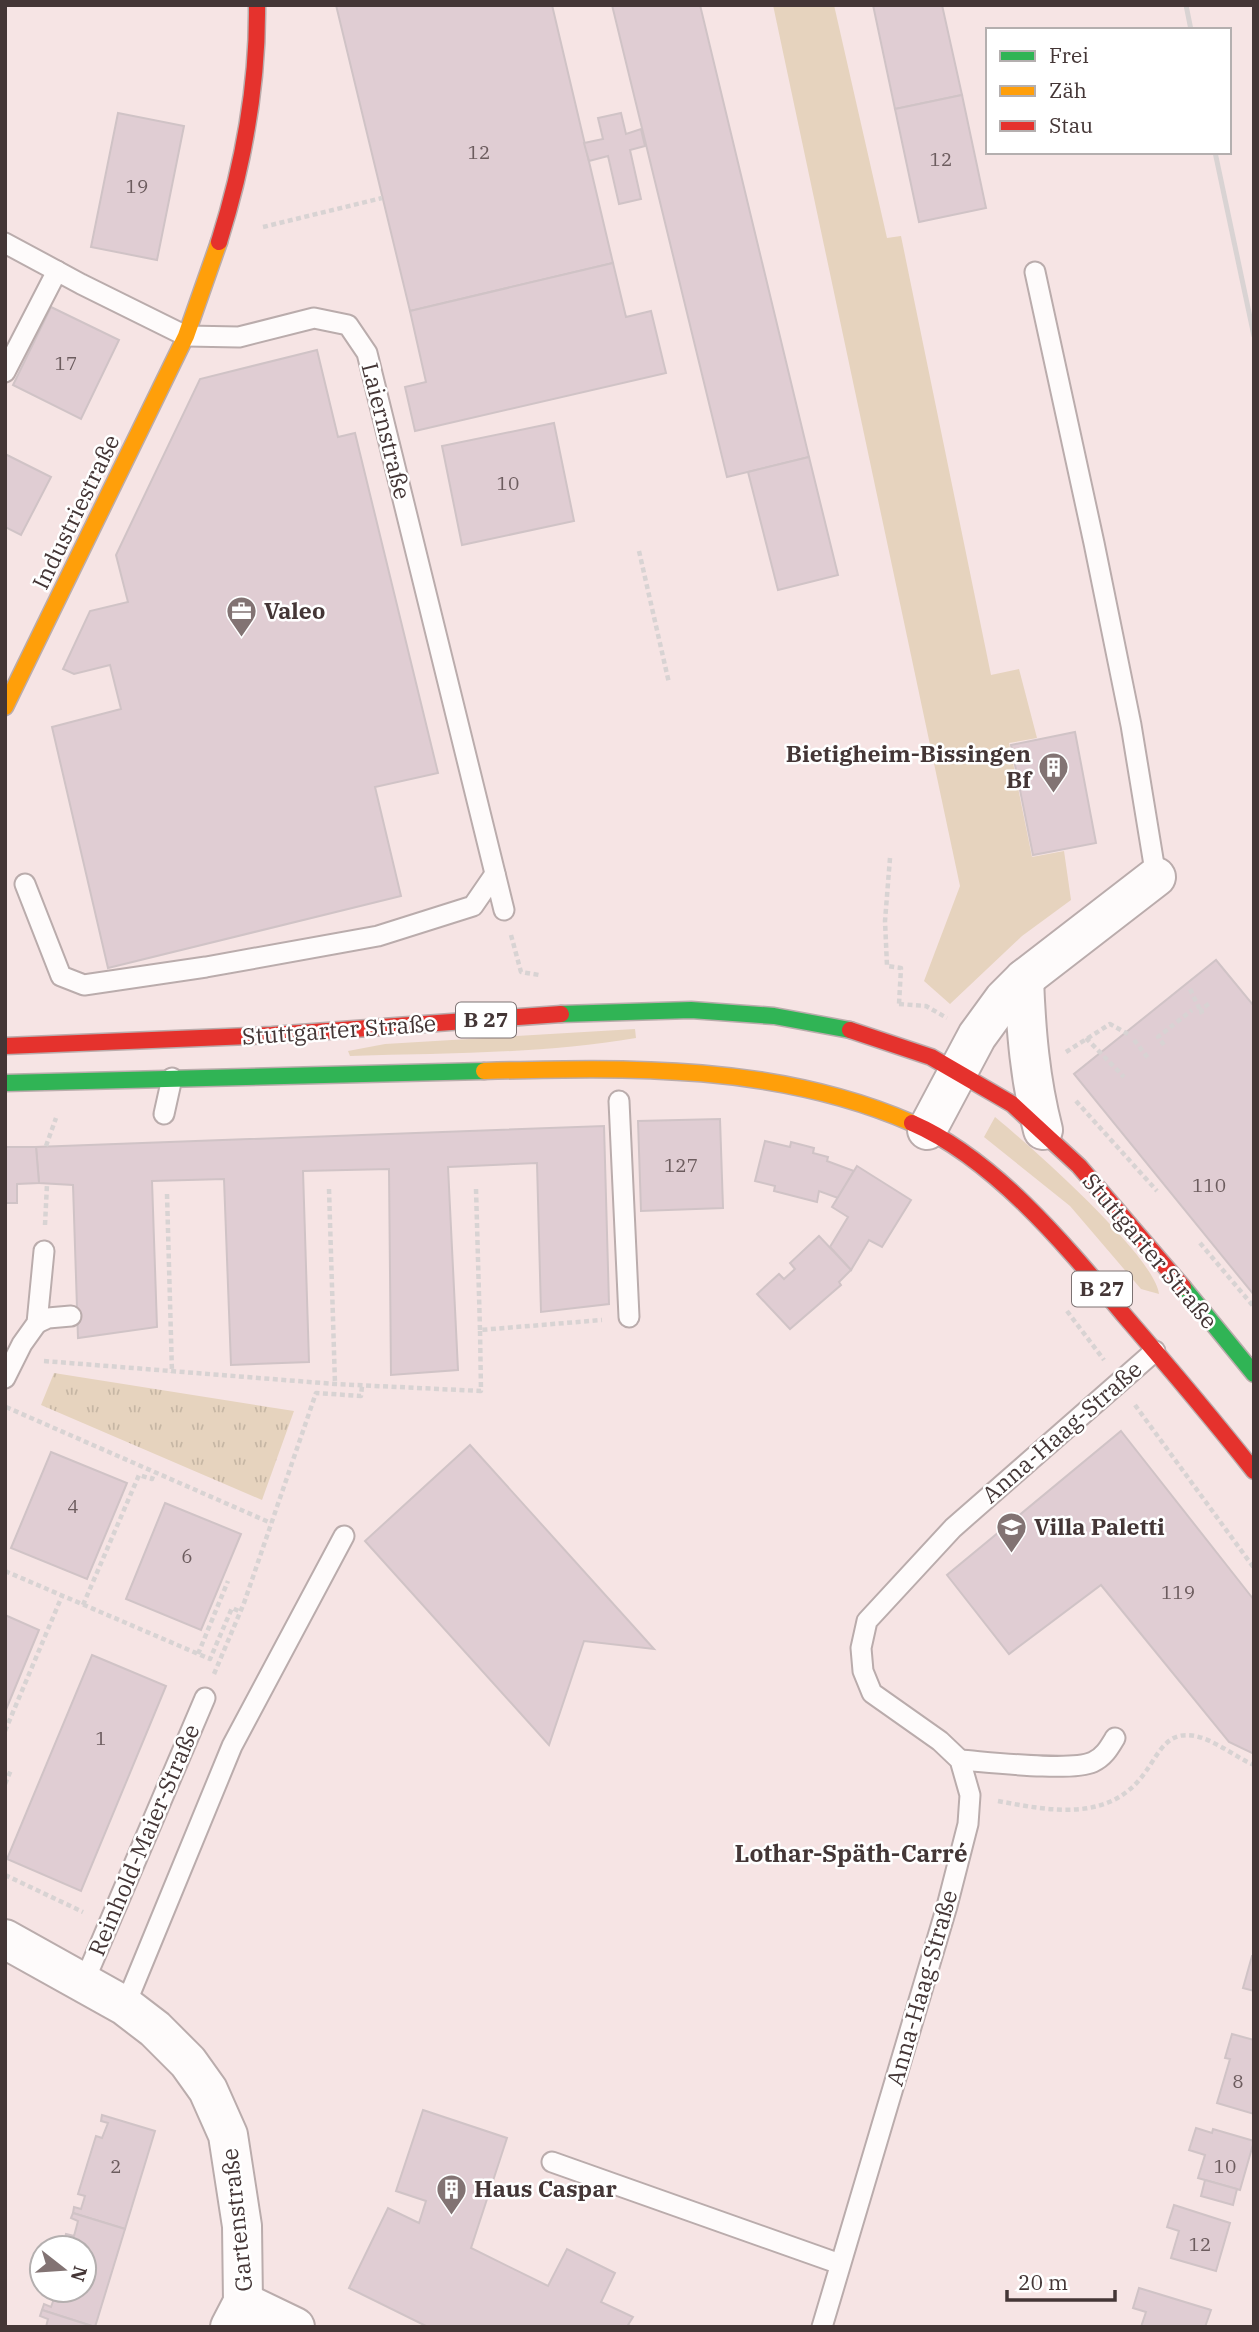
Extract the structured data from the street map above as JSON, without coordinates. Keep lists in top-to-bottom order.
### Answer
{
  "streets": {
    "main road": ["Industriestraße", "B 27", "Stuttgarter Straße"],
    "street": ["Gartenstraße"],
    "lane": ["Laiernstraße", "Anna-Haag-Straße", "Reinhold-Maier-Straße"]
  },
  "crossings": [
    ["Laiernstraße", "Industriestraße"],
    ["Stuttgarter Straße", "Anna-Haag-Straße"],
    ["Reinhold-Maier-Straße", "Gartenstraße"]
  ],
  "districts": ["Lothar-Späth-Carré"],
  "places": {
    "office": ["Valeo"],
    "building": ["Bietigheim-Bissingen Bf", "Haus Caspar"],
    "school or university": ["Villa Paletti"]
  },
  "house_numbers": [
    "12",
    "12",
    "19",
    "17",
    "10",
    "127",
    "110",
    "4",
    "6",
    "119",
    "1",
    "8",
    "2",
    "10",
    "12"
  ],
  "legend": ["Frei", "Zäh", "Stau"],
  "scale_bar": "20 m",
  "north": "right"
}
